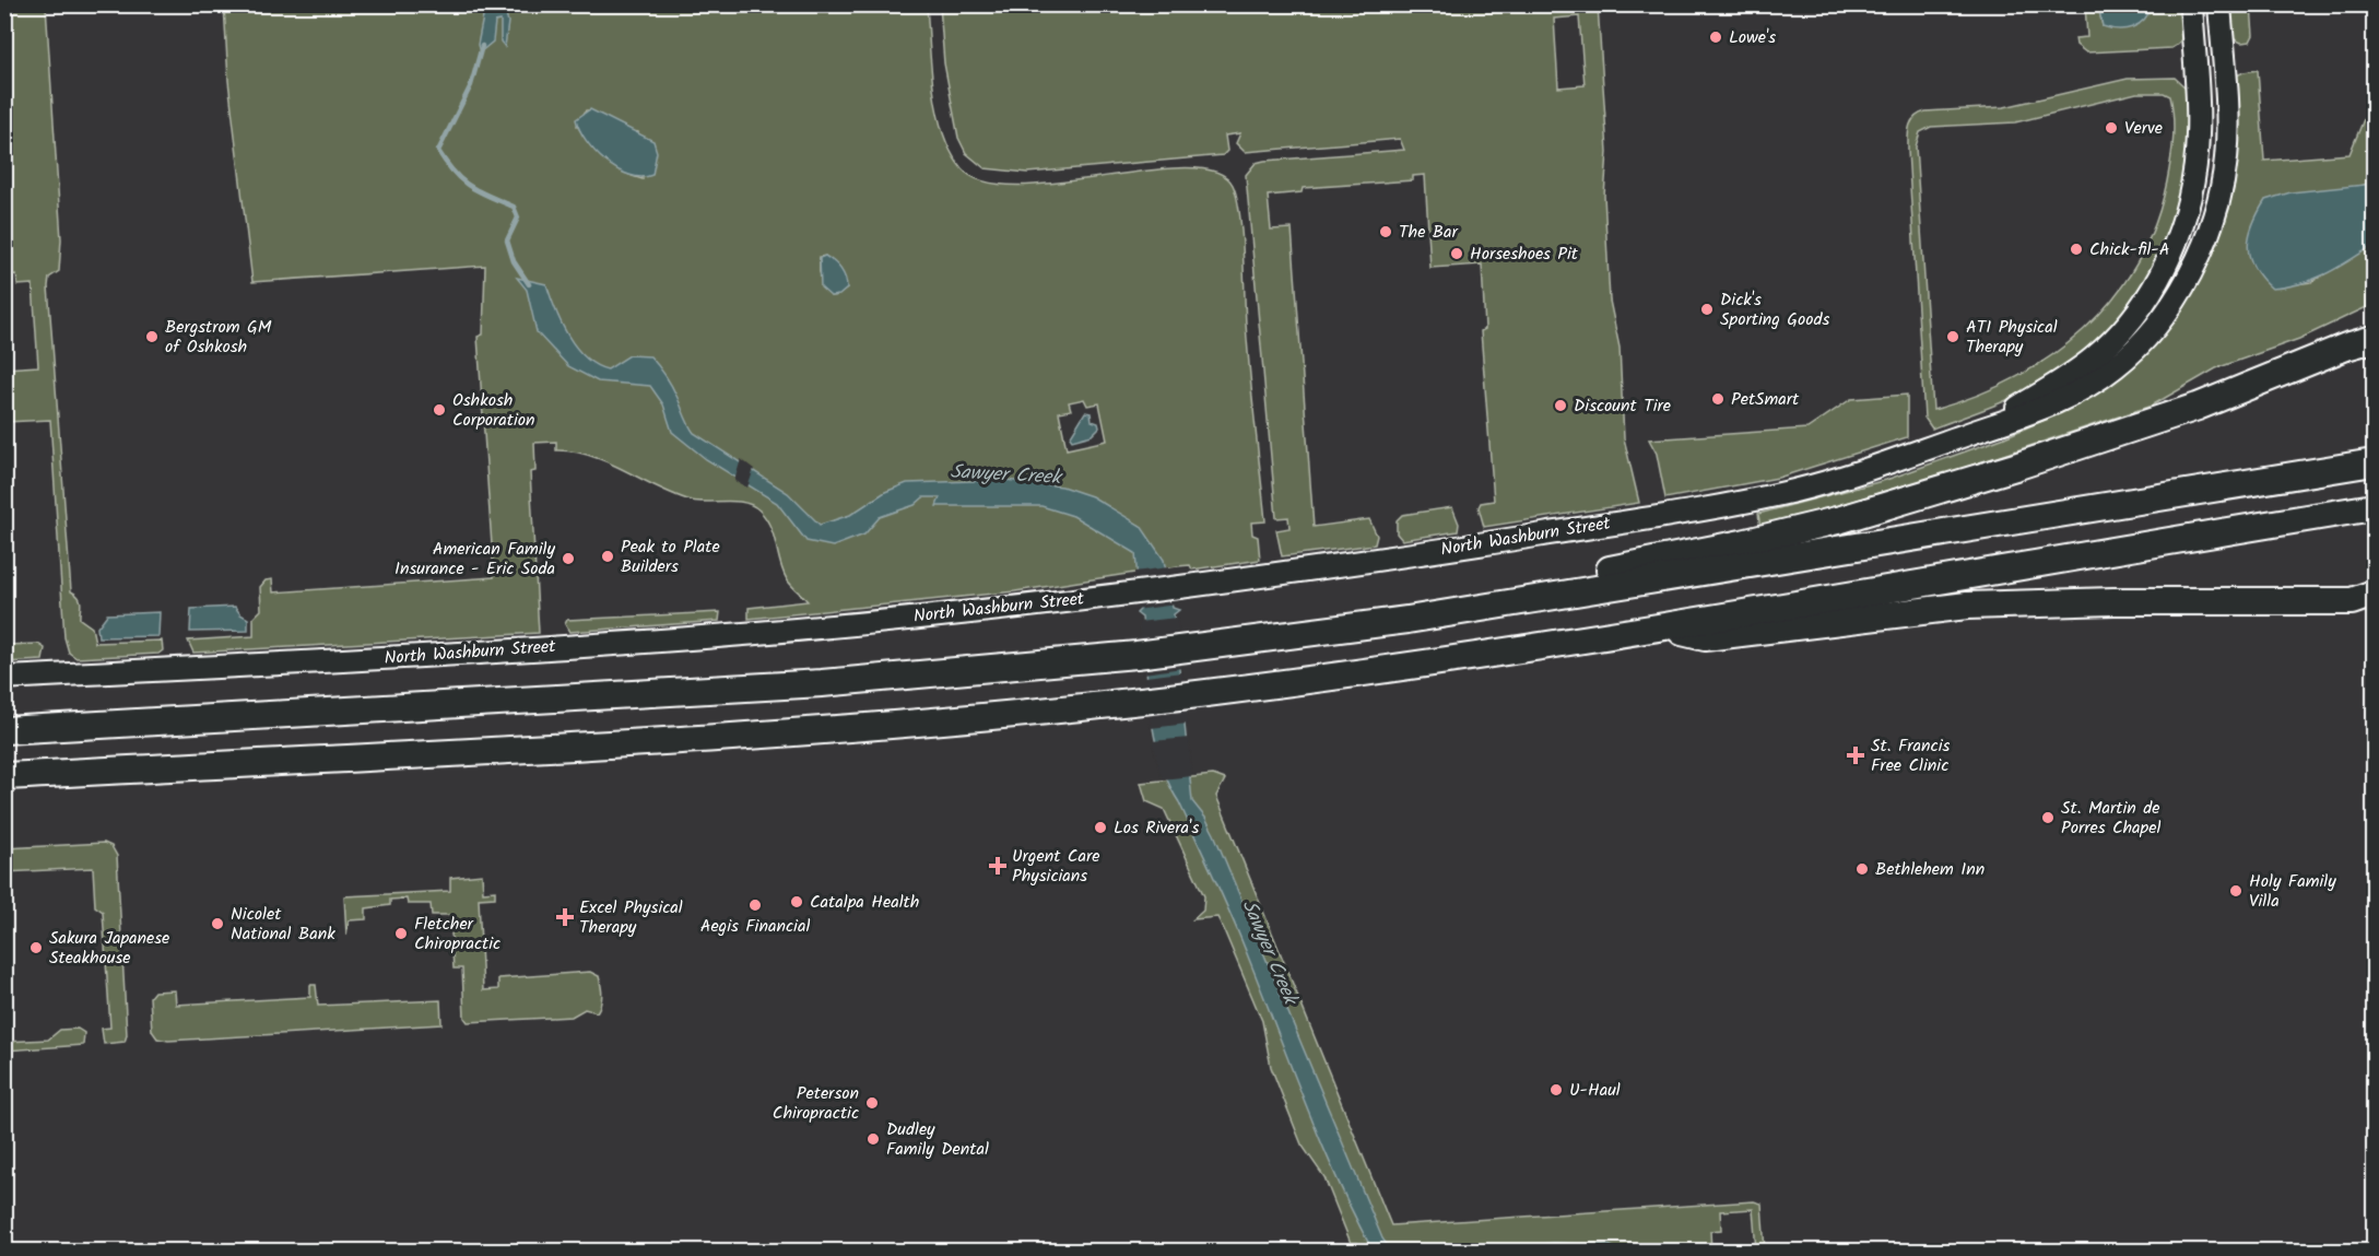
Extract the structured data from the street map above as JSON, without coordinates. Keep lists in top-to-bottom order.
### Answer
{
  "streets": {
    "street": ["North Washburn Street"]
  },
  "water": ["Sawyer Creek"],
  "places": {
    "other": [
      "Lowe's",
      "Verve",
      "The Bar",
      "Chick-fil-A",
      "Horseshoes Pit",
      "Dick's Sporting Goods",
      "Bergstrom GM of Oshkosh",
      "ATI Physical Therapy",
      "PetSmart",
      "Discount Tire",
      "Oshkosh Corporation",
      "Peak to Plate Builders",
      "American Family Insurance - Eric Soda",
      "St. Martin de Porres Chapel",
      "Los Rivera's",
      "Bethlehem Inn",
      "Holy Family Villa",
      "Catalpa Health",
      "Aegis Financial",
      "Nicolet National Bank",
      "Fletcher Chiropractic",
      "Sakura Japanese Steakhouse",
      "U-Haul",
      "Peterson Chiropractic",
      "Dudley Family Dental"
    ],
    "health": ["St. Francis Free Clinic", "Urgent Care Physicians", "Excel Physical Therapy"]
  }
}
